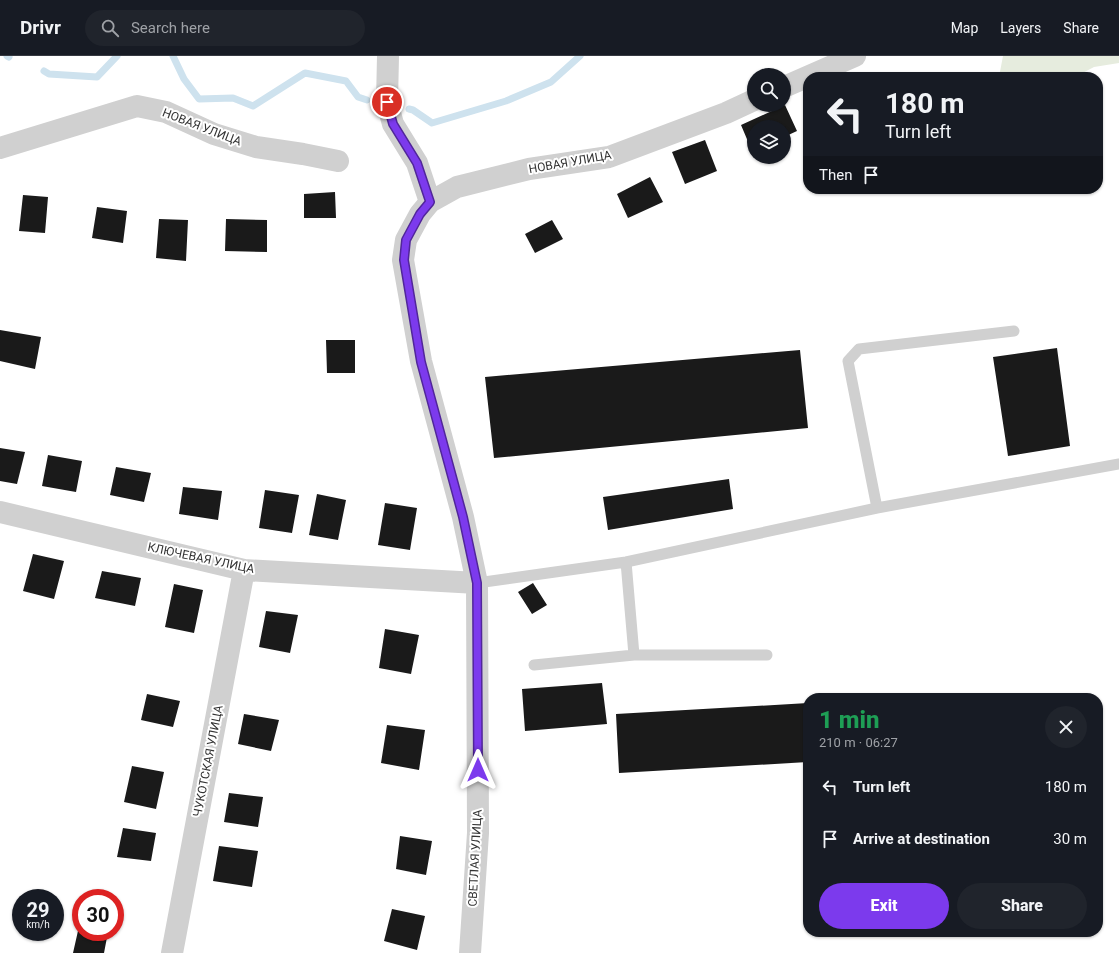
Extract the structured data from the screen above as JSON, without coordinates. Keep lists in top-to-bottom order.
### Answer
{
  "streets": {
    "street": [
      "НОВАЯ УЛИЦА",
      "КЛЮЧЕВАЯ УЛИЦА",
      "ЧУКОТСКАЯ УЛИЦА",
      "СВЕТЛАЯ УЛИЦА"
    ]
  },
  "crossings": [
    ["НОВАЯ УЛИЦА", "СВЕТЛАЯ УЛИЦА"],
    ["КЛЮЧЕВАЯ УЛИЦА", "ЧУКОТСКАЯ УЛИЦА"],
    ["КЛЮЧЕВАЯ УЛИЦА", "СВЕТЛАЯ УЛИЦА"]
  ],
  "page": {
    "header": "Drivr",
    "search": "Search here",
    "nav": ["Map", "Layers", "Share"],
    "turn": ["180 m", "Turn left"],
    "then": "Then",
    "heading": ["1 min", "210 m · 06:27"],
    "list": [
      {
        "name": "Turn left",
        "value": "180 m"
      },
      {
        "name": "Arrive at destination",
        "value": "30 m"
      }
    ],
    "buttons": ["Exit", "Share"],
    "speed": "29 km/h",
    "limit": "30"
  }
}
